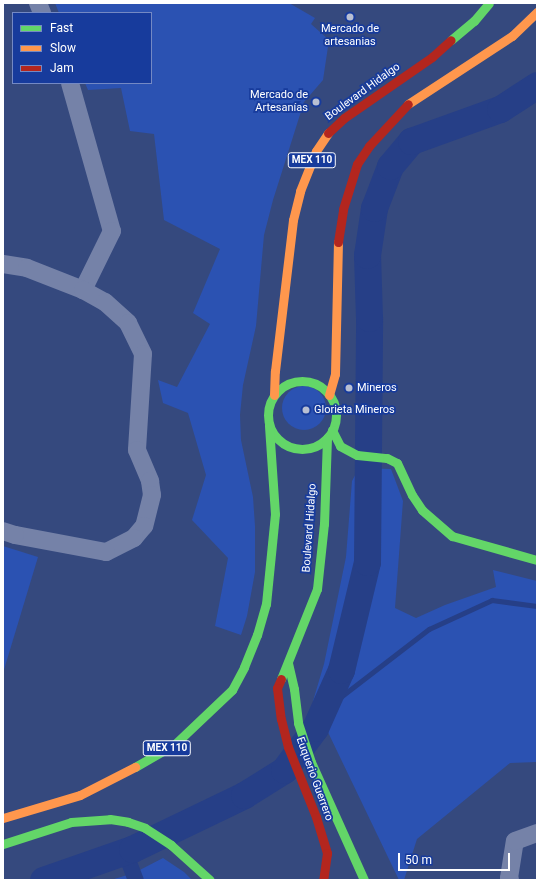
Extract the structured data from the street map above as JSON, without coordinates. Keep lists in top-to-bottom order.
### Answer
{
  "streets": {
    "main road": ["Boulevard Hidalgo", "MEX 110", "Euquerio Guerrero"]
  },
  "crossings": [
    ["Boulevard Hidalgo", "MEX 110"],
    ["Boulevard Hidalgo", "Euquerio Guerrero"]
  ],
  "places": [
    "Mercado de artesanias",
    "Mercado de Artesanías",
    "Mineros",
    "Glorieta Mineros"
  ],
  "legend": ["Fast", "Slow", "Jam"],
  "scale_bar": "50 m"
}
